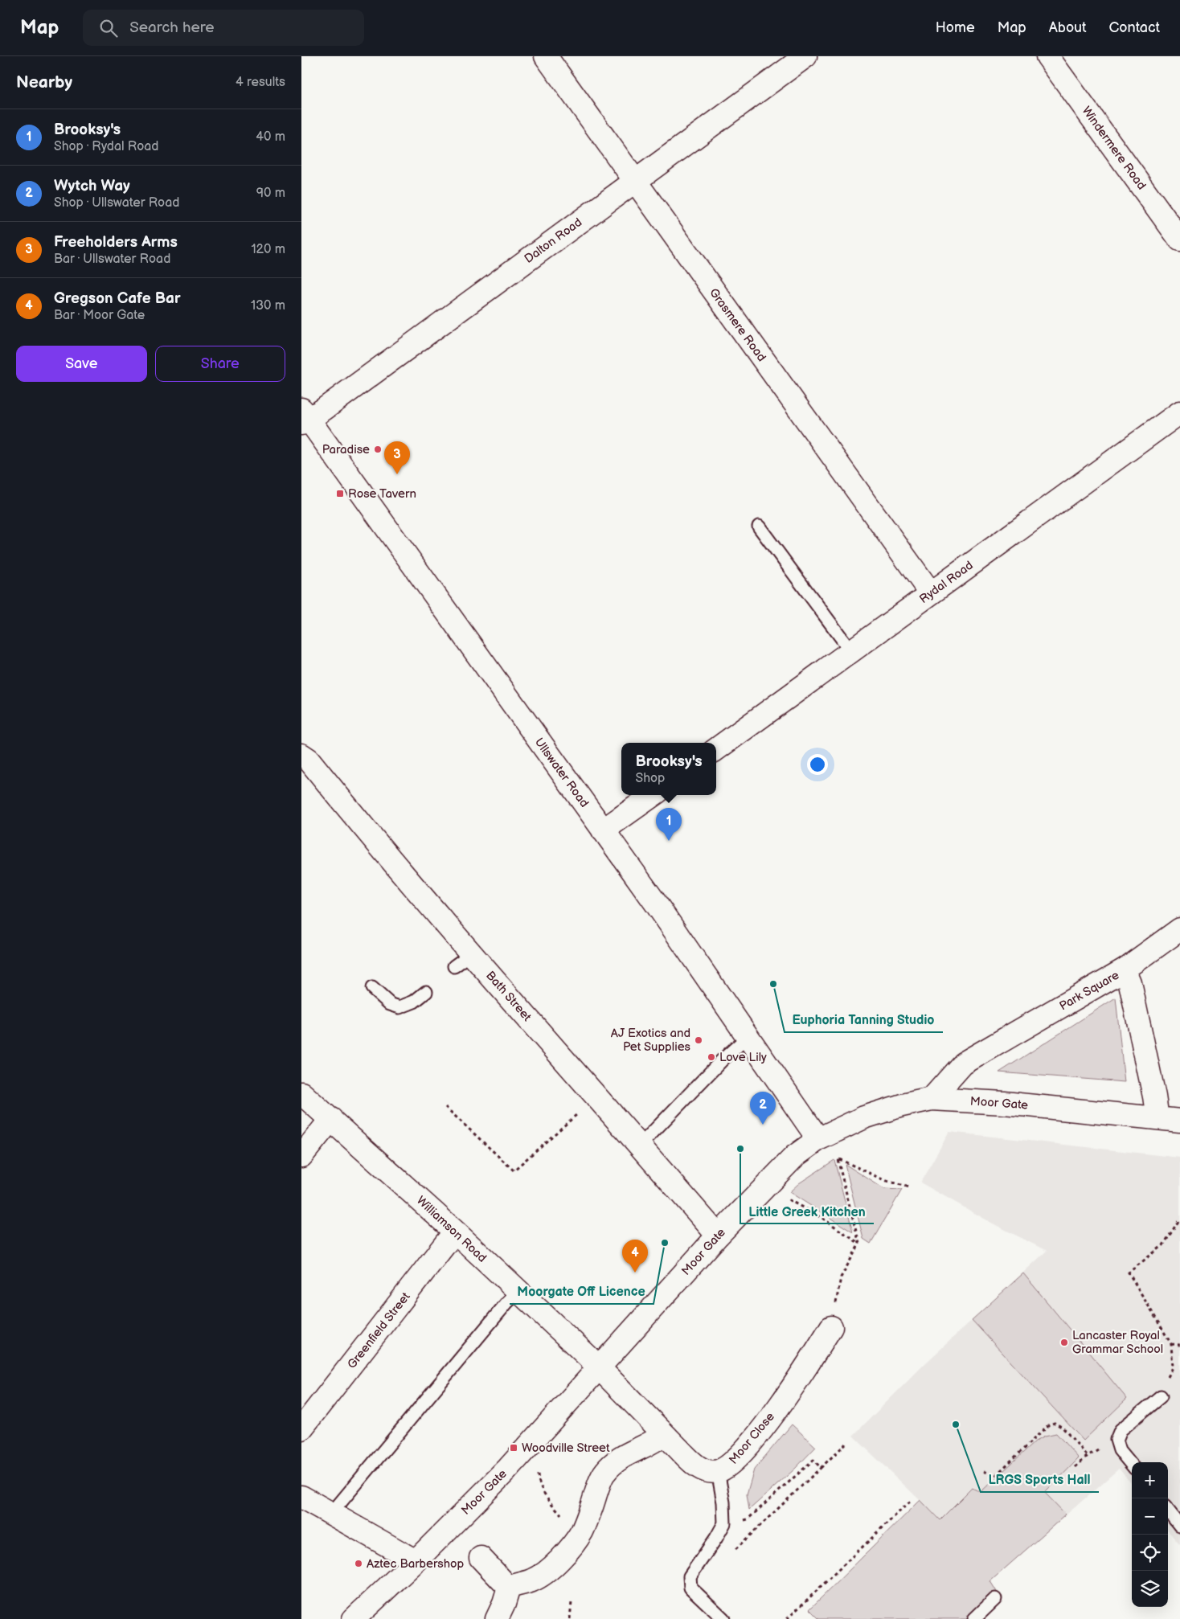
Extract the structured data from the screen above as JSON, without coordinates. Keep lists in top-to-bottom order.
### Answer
{
  "streets": {
    "street": [
      "Windermere Road",
      "Dalton Road",
      "Grasmere Road",
      "Rydal Road",
      "Ullswater Road",
      "Park Square",
      "Bath Street",
      "Moor Gate",
      "Williamson Road",
      "Greenfield Street",
      "Moor Close"
    ]
  },
  "crossings": [
    ["Dalton Road", "Grasmere Road"],
    ["Dalton Road", "Ullswater Road"],
    ["Grasmere Road", "Rydal Road"],
    ["Ullswater Road", "Moor Gate"],
    ["Park Square", "Moor Gate"],
    ["Bath Street", "Moor Gate"],
    ["Moor Gate", "Williamson Road"],
    ["Moor Gate", "Moor Close"],
    ["Williamson Road", "Greenfield Street"],
    ["Williamson Road", "Moor Close"]
  ],
  "places": {
    "other": [
      "Paradise",
      "Euphoria Tanning Studio",
      "AJ Exotics and Pet Supplies",
      "Love Lily",
      "Little Greek Kitchen",
      "Moorgate Off Licence",
      "Lancaster Royal Grammar School",
      "LRGS Sports Hall",
      "Aztec Barbershop"
    ],
    "transit": ["Rose Tavern", "Woodville Street"]
  },
  "page": {
    "header": "Map",
    "search": "Search here",
    "nav": [
      "Home",
      "Map",
      "About",
      "Contact"
    ],
    "heading": ["Nearby", "4 results"],
    "list": [
      {
        "mark": "1",
        "name": "Brooksy's",
        "note": "Shop · Rydal Road",
        "value": "40 m"
      },
      {
        "mark": "2",
        "name": "Wytch Way",
        "note": "Shop · Ullswater Road",
        "value": "90 m"
      },
      {
        "mark": "3",
        "name": "Freeholders Arms",
        "note": "Bar · Ullswater Road",
        "value": "120 m"
      },
      {
        "mark": "4",
        "name": "Gregson Cafe Bar",
        "note": "Bar · Moor Gate",
        "value": "130 m"
      }
    ],
    "buttons": ["Save", "Share"],
    "pins": [
      "3",
      "1",
      "2",
      "4"
    ],
    "popup": ["Brooksy's", "Shop"],
    "map_buttons": ["+", "−"]
  }
}
